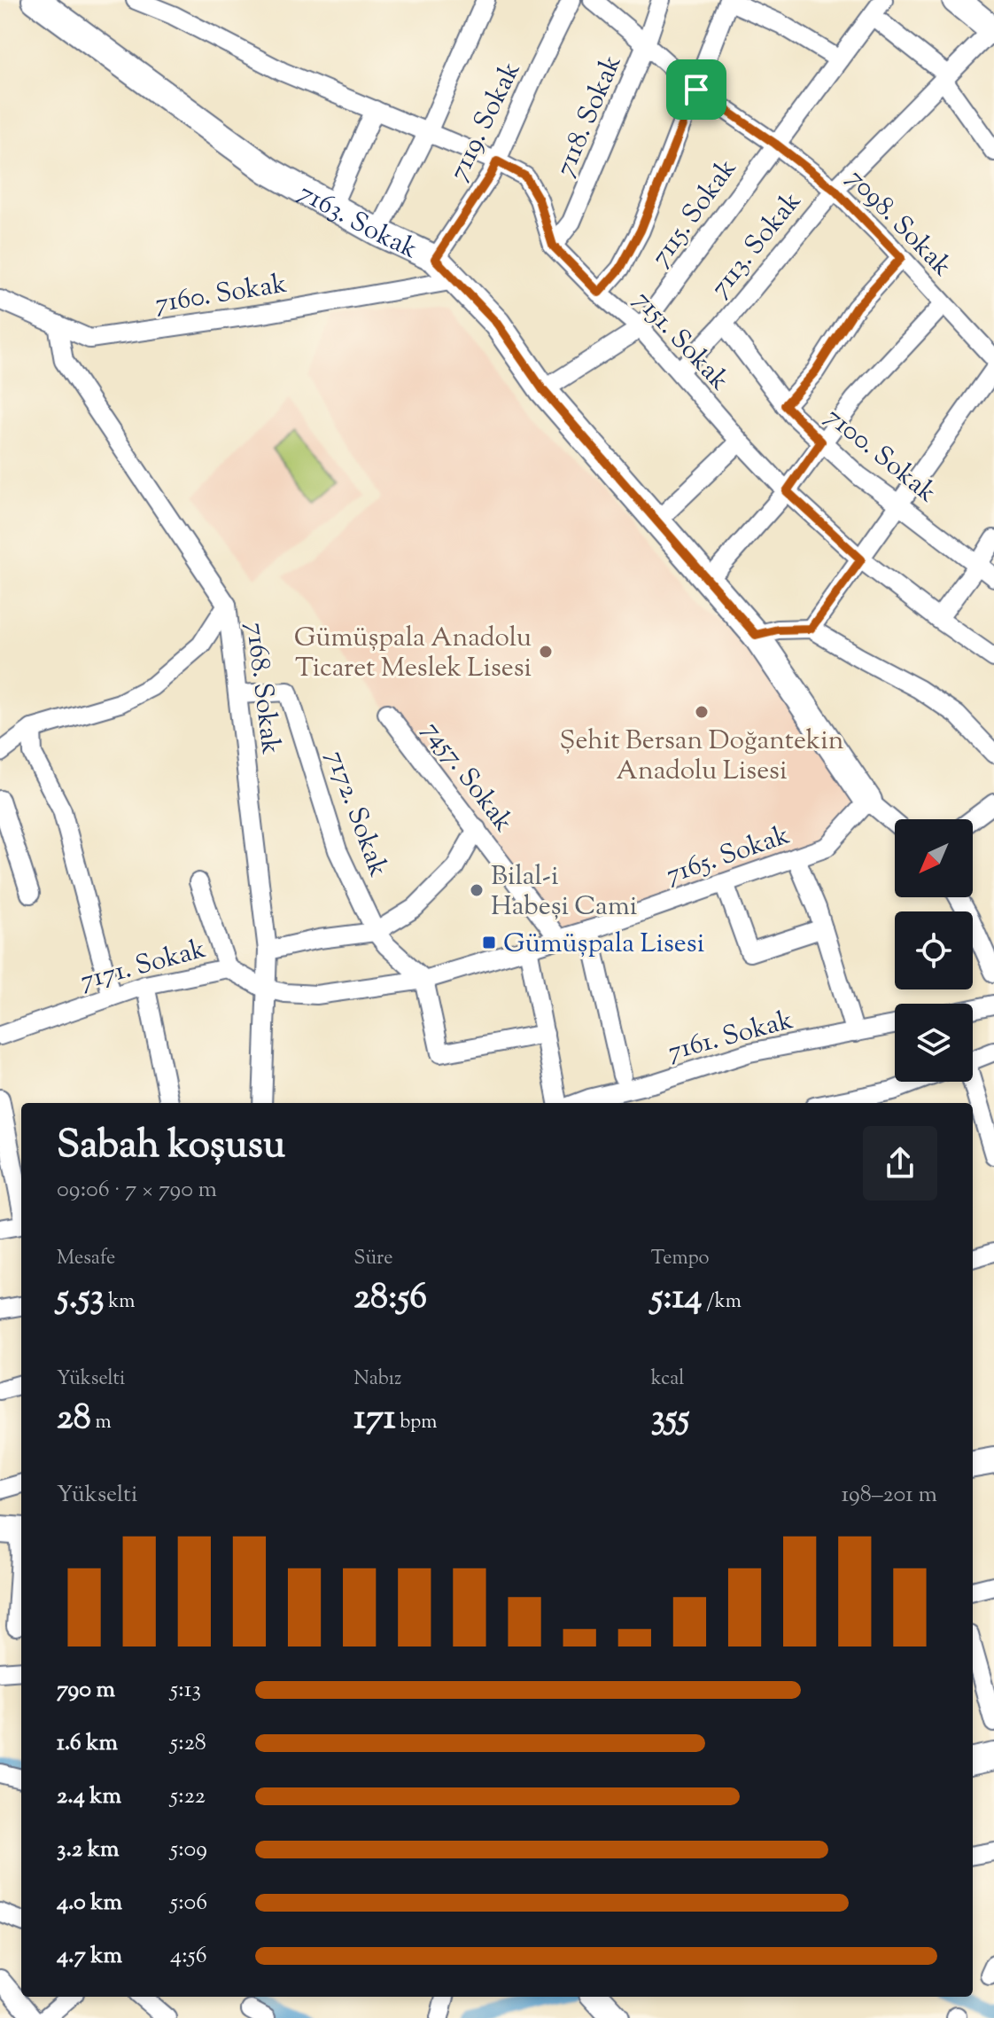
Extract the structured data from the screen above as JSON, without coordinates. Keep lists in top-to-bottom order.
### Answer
{
  "streets": {
    "street": [
      "7118. Sokak",
      "7119. Sokak",
      "7115. Sokak",
      "7163. Sokak",
      "7098. Sokak",
      "7113. Sokak",
      "7160. Sokak",
      "7151. Sokak",
      "7100. Sokak",
      "7168. Sokak",
      "7457. Sokak",
      "7172. Sokak",
      "7165. Sokak",
      "7171. Sokak",
      "7161. Sokak"
    ]
  },
  "crossings": [
    ["7118. Sokak", "7098. Sokak"],
    ["7118. Sokak", "7151. Sokak"],
    ["7119. Sokak", "7163. Sokak"],
    ["7119. Sokak", "7151. Sokak"],
    ["7115. Sokak", "7163. Sokak"],
    ["7115. Sokak", "7098. Sokak"],
    ["7115. Sokak", "7151. Sokak"],
    ["7163. Sokak", "7160. Sokak"],
    ["7163. Sokak", "7165. Sokak"],
    ["7098. Sokak", "7113. Sokak"],
    ["7113. Sokak", "7151. Sokak"],
    ["7113. Sokak", "7100. Sokak"],
    ["7160. Sokak", "7168. Sokak"],
    ["7168. Sokak", "7172. Sokak"],
    ["7168. Sokak", "7171. Sokak"],
    ["7457. Sokak", "7165. Sokak"],
    ["7172. Sokak", "7165. Sokak"],
    ["7172. Sokak", "7171. Sokak"],
    ["7165. Sokak", "7171. Sokak"]
  ],
  "places": {
    "other": ["Gümüşpala Anadolu Ticaret Meslek Lisesi", "Şehit Bersan Doğantekin Anadolu Lisesi", "Bilal-i Habeşi Cami"],
    "transit": ["Gümüşpala Lisesi"]
  },
  "north": "bottom left",
  "page": {
    "heading": ["Sabah koşusu", "09:06 · 7 × 790 m"],
    "stats": [
      ["Mesafe", "5.53 km"],
      ["Süre", "28:56"],
      ["Tempo", "5:14 /km"],
      ["Yükselti", "28 m"],
      ["Nabız", "171 bpm"],
      ["kcal", "355"]
    ],
    "chart": ["Yükselti", "198–201 m"],
    "list": [
      {
        "name": "790 m",
        "note": "5:13"
      },
      {
        "name": "1.6 km",
        "note": "5:28"
      },
      {
        "name": "2.4 km",
        "note": "5:22"
      },
      {
        "name": "3.2 km",
        "note": "5:09"
      },
      {
        "name": "4.0 km",
        "note": "5:06"
      },
      {
        "name": "4.7 km",
        "note": "4:56"
      }
    ]
  }
}
